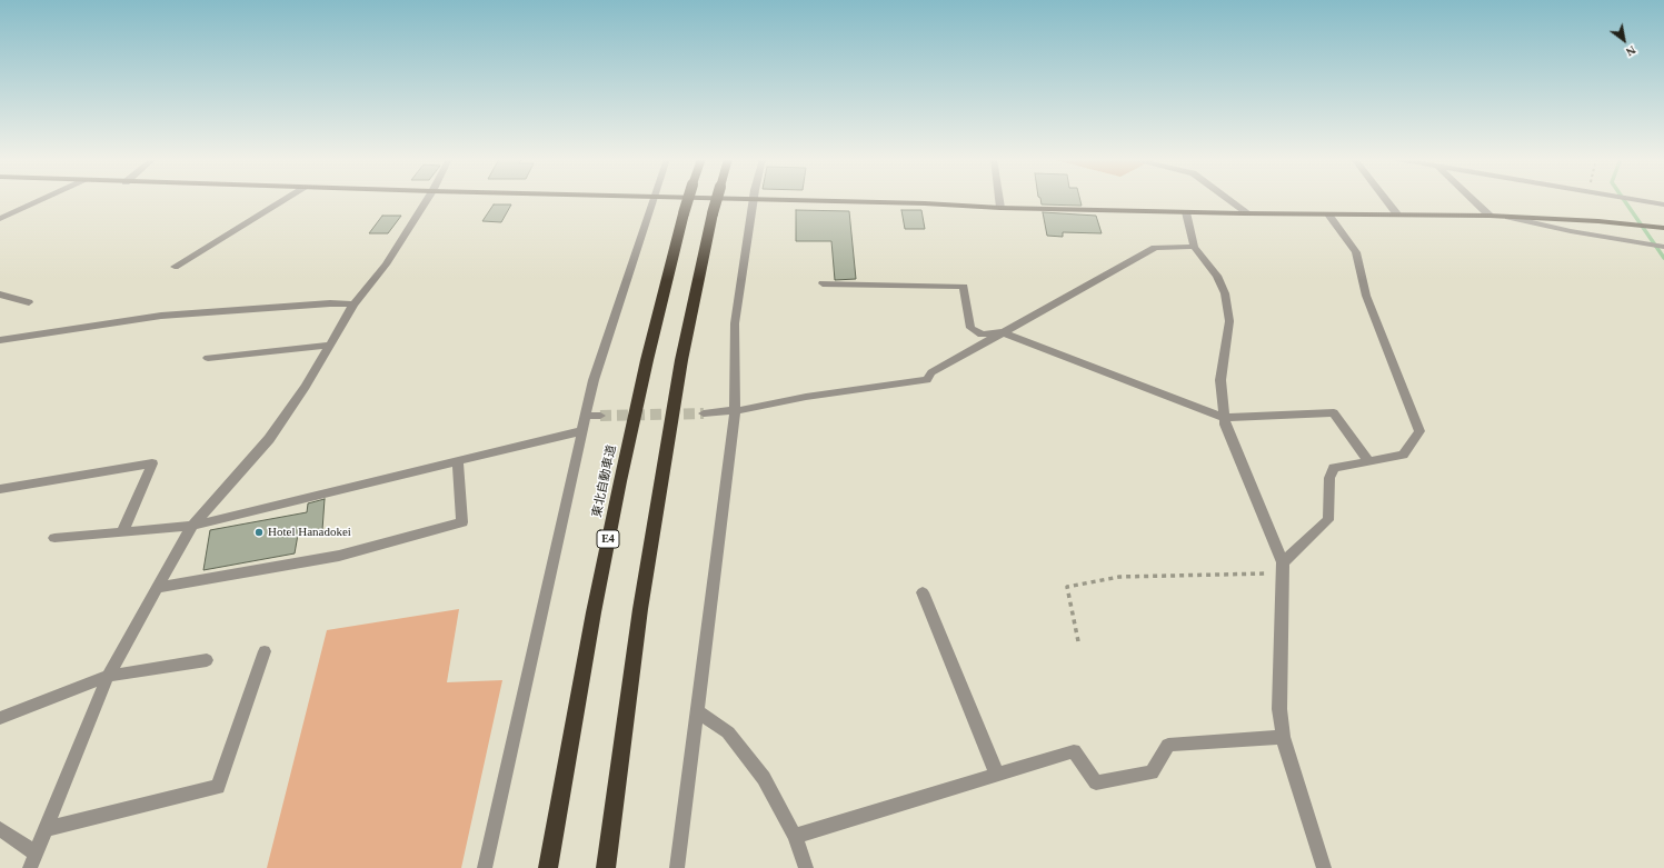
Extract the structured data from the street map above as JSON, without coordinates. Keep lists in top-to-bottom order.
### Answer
{
  "streets": {
    "highway": ["東北自動車道", "E4"]
  },
  "places": ["Hotel Hanadokei"],
  "north": "bottom right"
}
